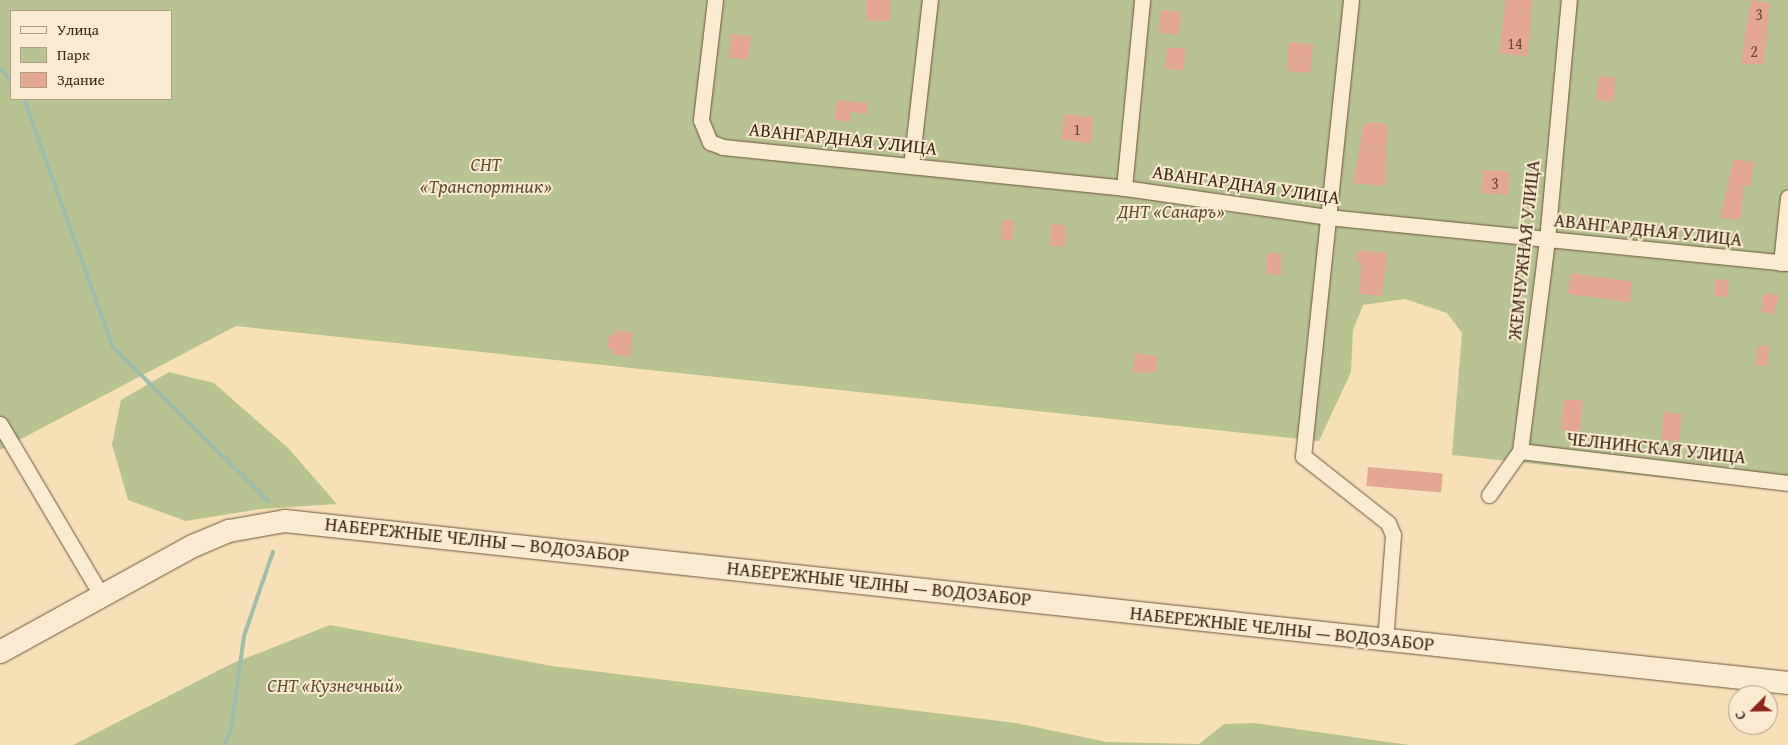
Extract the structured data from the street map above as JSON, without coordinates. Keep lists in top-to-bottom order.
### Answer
{
  "streets": {
    "main road": ["НАБЕРЕЖНЫЕ ЧЕЛНЫ — ВОДОЗАБОР"],
    "street": ["АВАНГАРДНАЯ УЛИЦА", "ЖЕМЧУЖНАЯ УЛИЦА", "ЧЕЛНИНСКАЯ УЛИЦА"]
  },
  "crossings": [
    ["АВАНГАРДНАЯ УЛИЦА", "ЖЕМЧУЖНАЯ УЛИЦА"],
    ["ЖЕМЧУЖНАЯ УЛИЦА", "ЧЕЛНИНСКАЯ УЛИЦА"]
  ],
  "parks": ["СНТ «Транспортник»", "ДНТ «Санаръ»", "СНТ «Кузнечный»"],
  "house_numbers": [
    "3",
    "14",
    "2",
    "1",
    "3"
  ],
  "legend": ["Улица", "Парк", "Здание"],
  "north": "bottom left"
}
